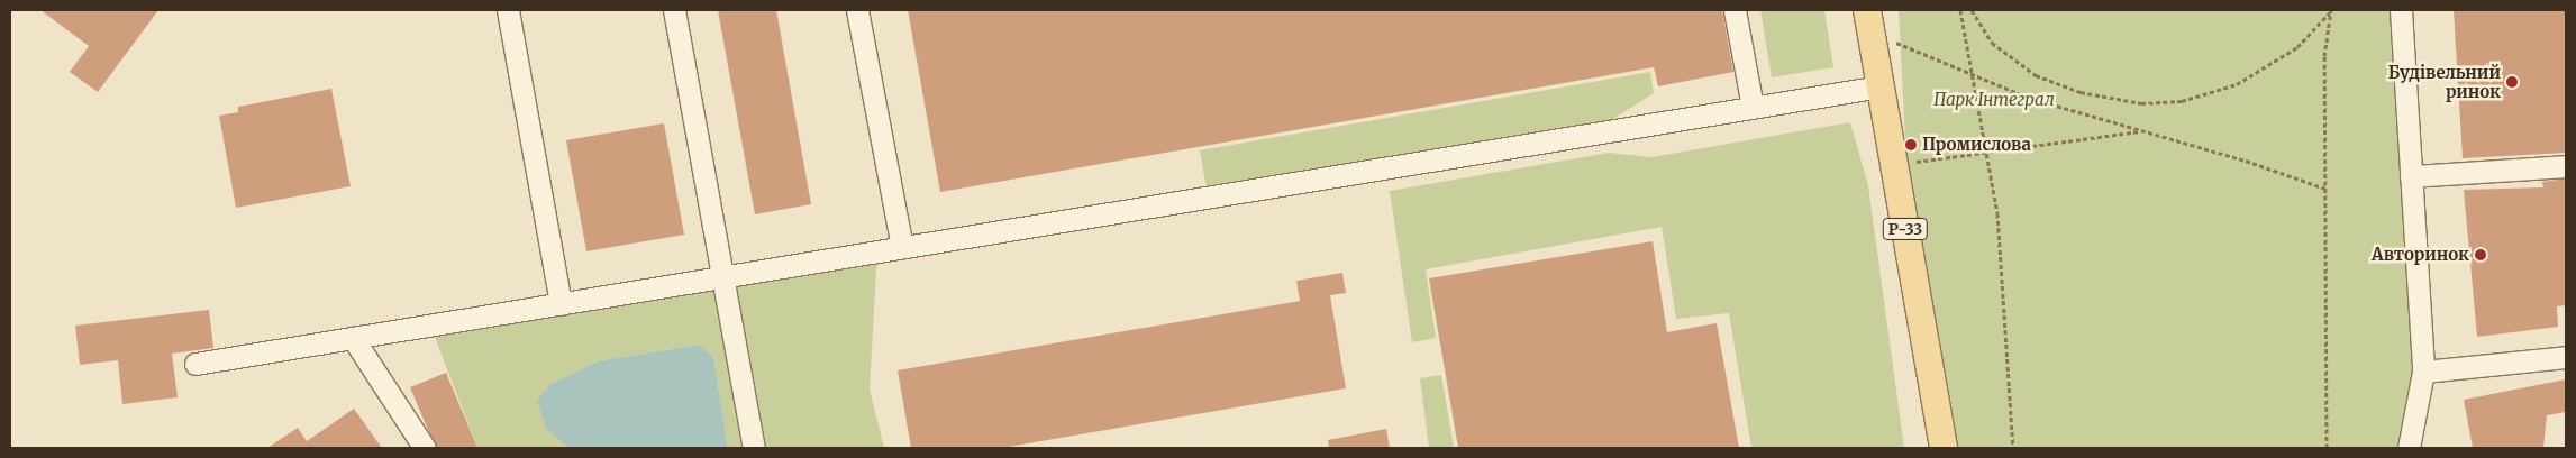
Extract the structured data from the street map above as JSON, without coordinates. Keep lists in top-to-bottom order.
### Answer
{
  "streets": {
    "main road": ["Р-33"]
  },
  "parks": ["Парк Інтеграл"],
  "places": ["Будівельний ринок", "Промислова", "Авторинок"]
}
